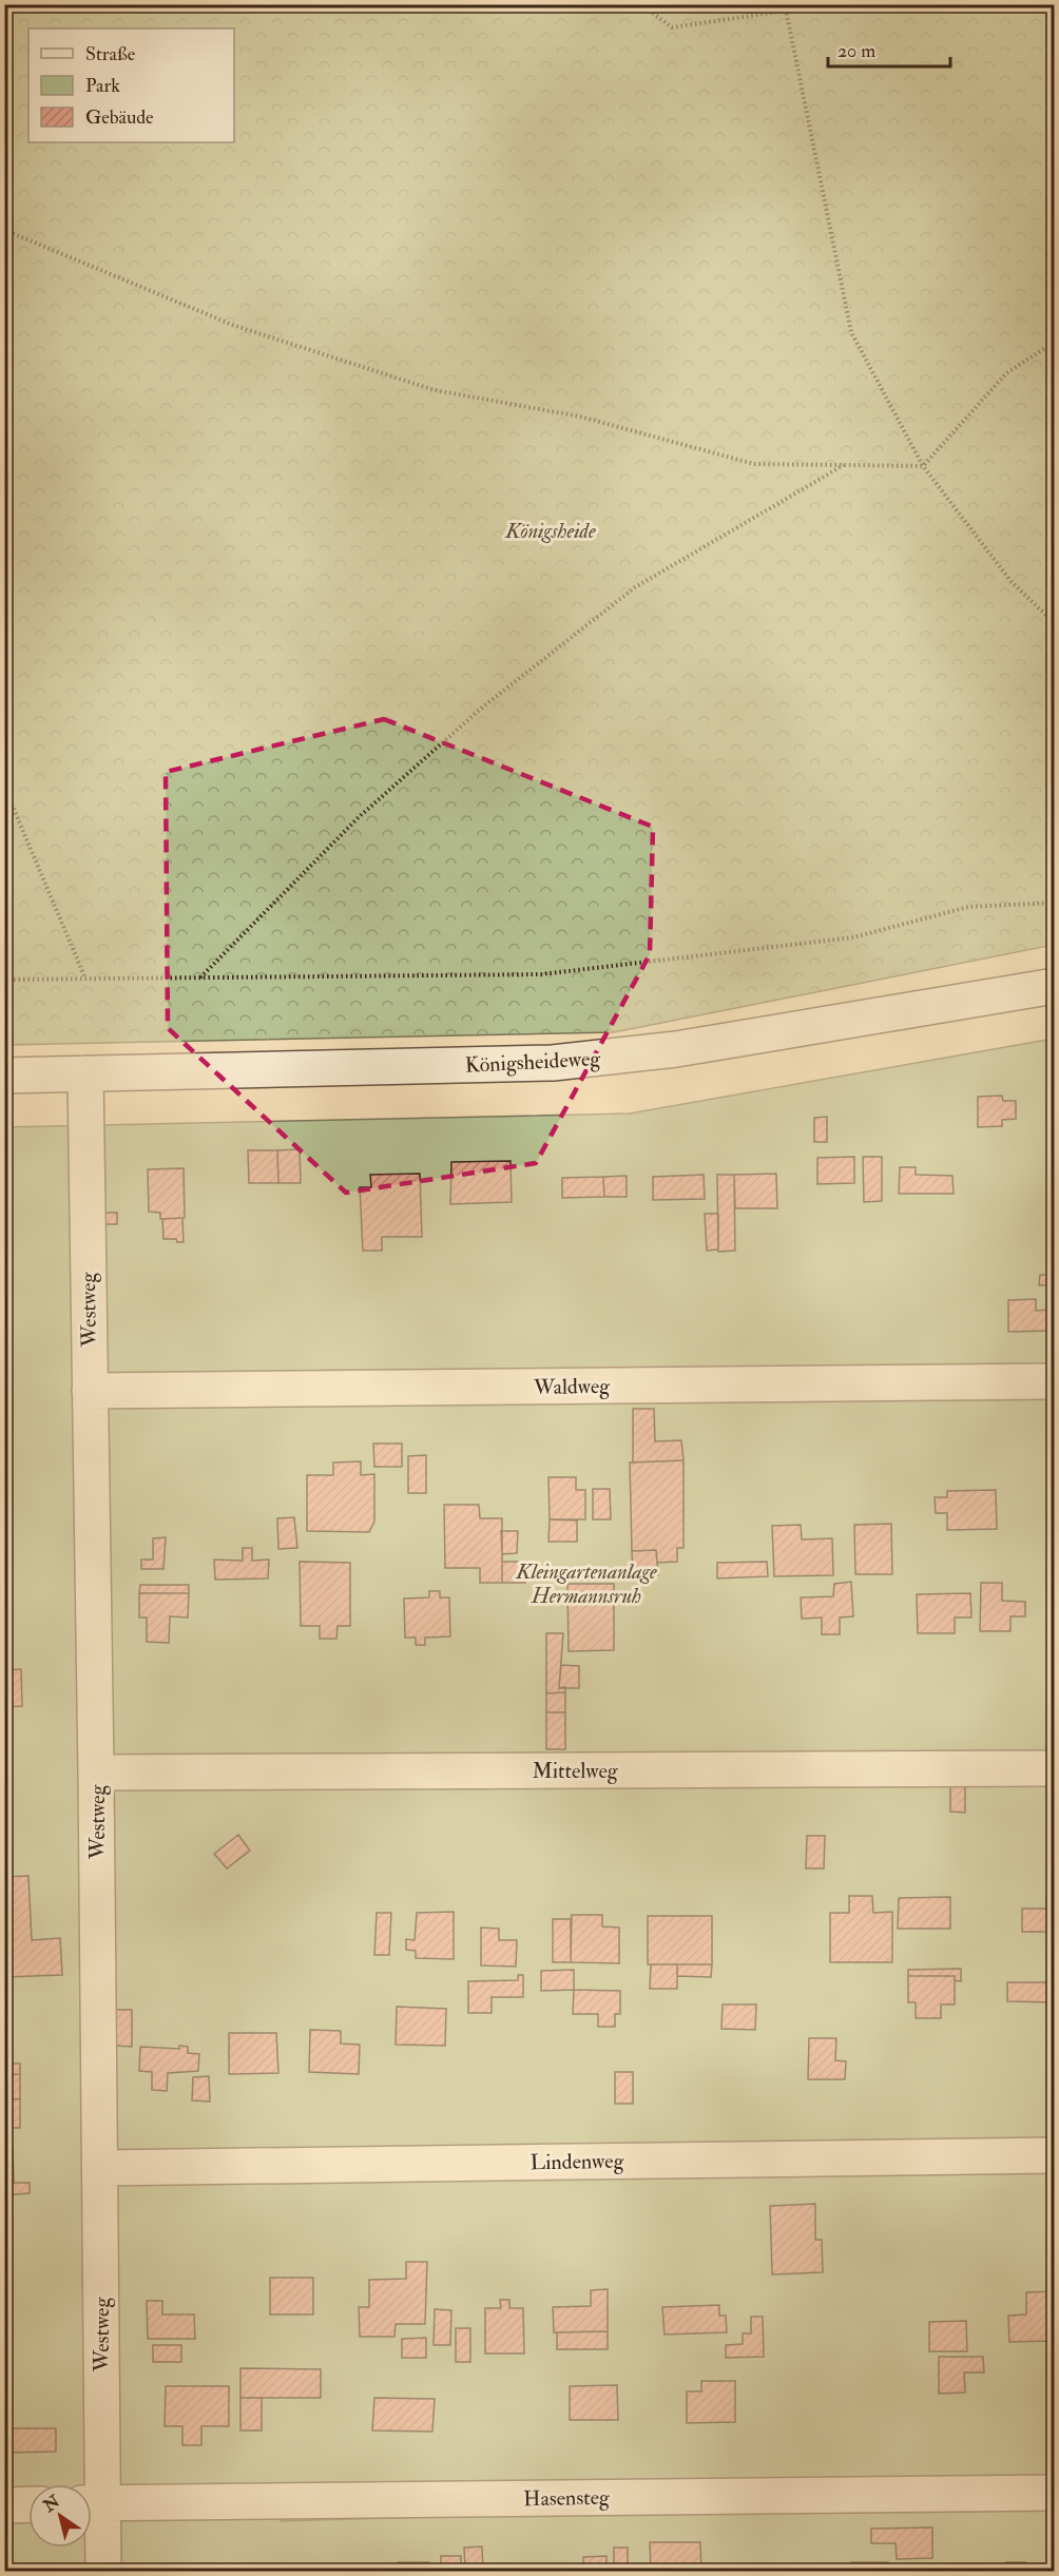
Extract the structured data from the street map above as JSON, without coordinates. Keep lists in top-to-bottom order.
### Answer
{
  "streets": {
    "street": [
      "Königsheideweg",
      "Westweg",
      "Waldweg",
      "Mittelweg",
      "Lindenweg",
      "Hasensteg"
    ]
  },
  "crossings": [
    ["Königsheideweg", "Westweg"],
    ["Westweg", "Waldweg"],
    ["Westweg", "Mittelweg"],
    ["Westweg", "Lindenweg"]
  ],
  "parks": ["Königsheide", "Kleingartenanlage Hermannsruh"],
  "legend": ["Straße", "Park", "Gebäude"],
  "scale_bar": "20 m",
  "north": "top left"
}
